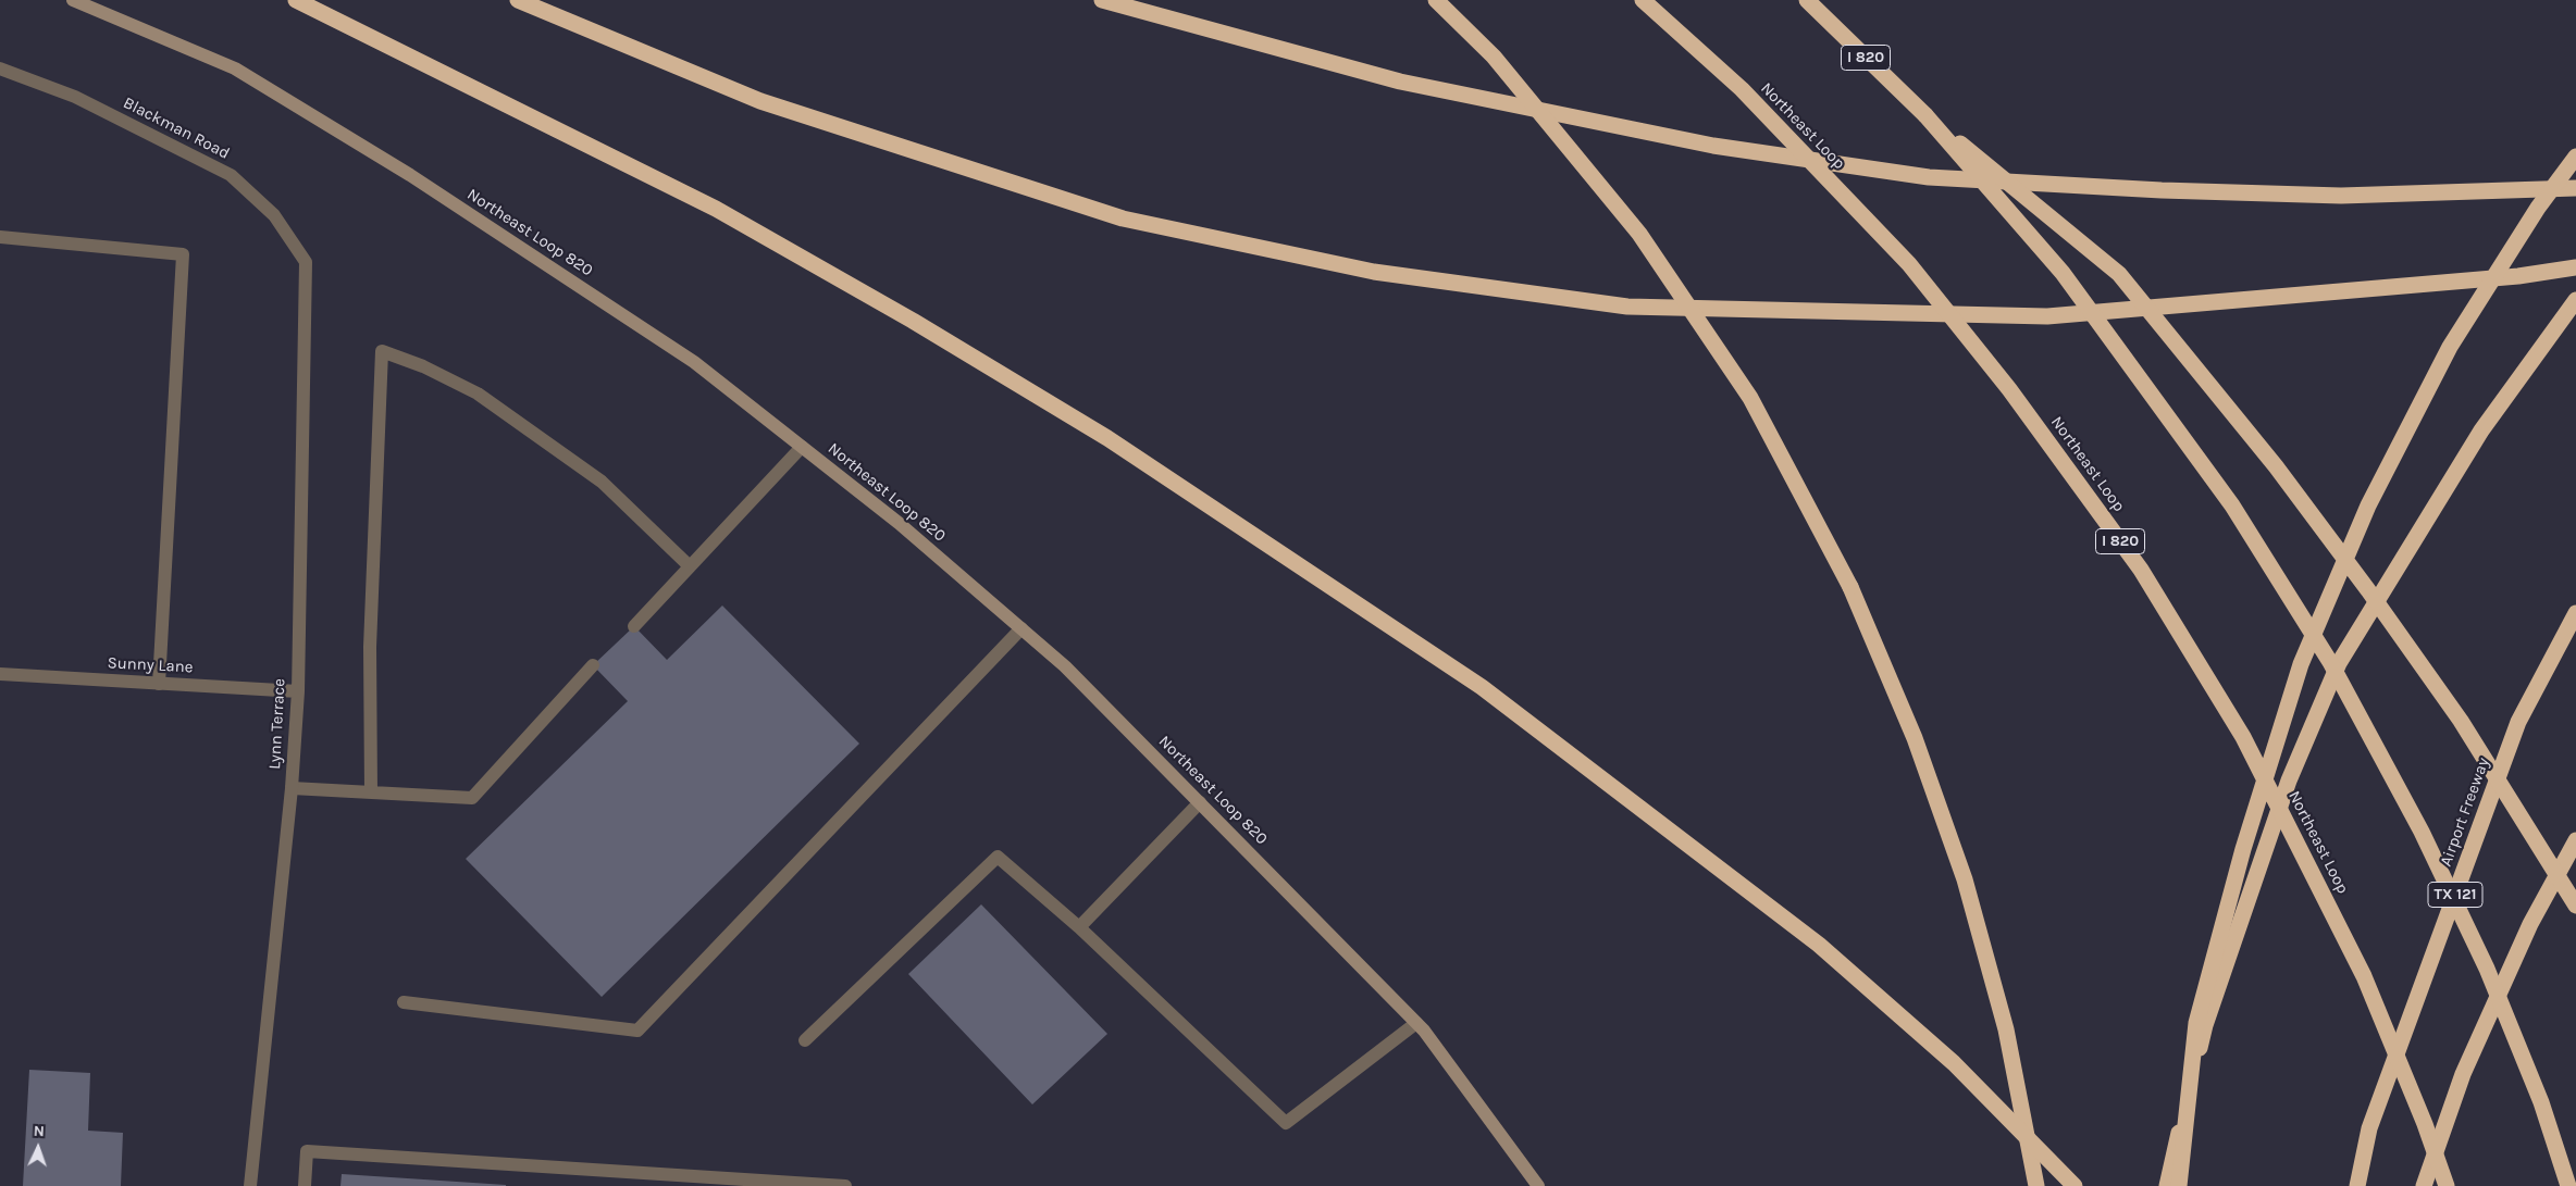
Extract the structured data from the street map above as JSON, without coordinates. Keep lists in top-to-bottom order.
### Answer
{
  "streets": {
    "highway": [
      "I 820",
      "Northeast Loop",
      "Airport Freeway",
      "TX 121"
    ],
    "main road": ["Northeast Loop 820"],
    "street": ["Blackman Road", "Sunny Lane", "Lynn Terrace"]
  },
  "crossings": [
    ["Blackman Road", "Lynn Terrace"],
    ["Sunny Lane", "Lynn Terrace"]
  ],
  "north": "top"
}
